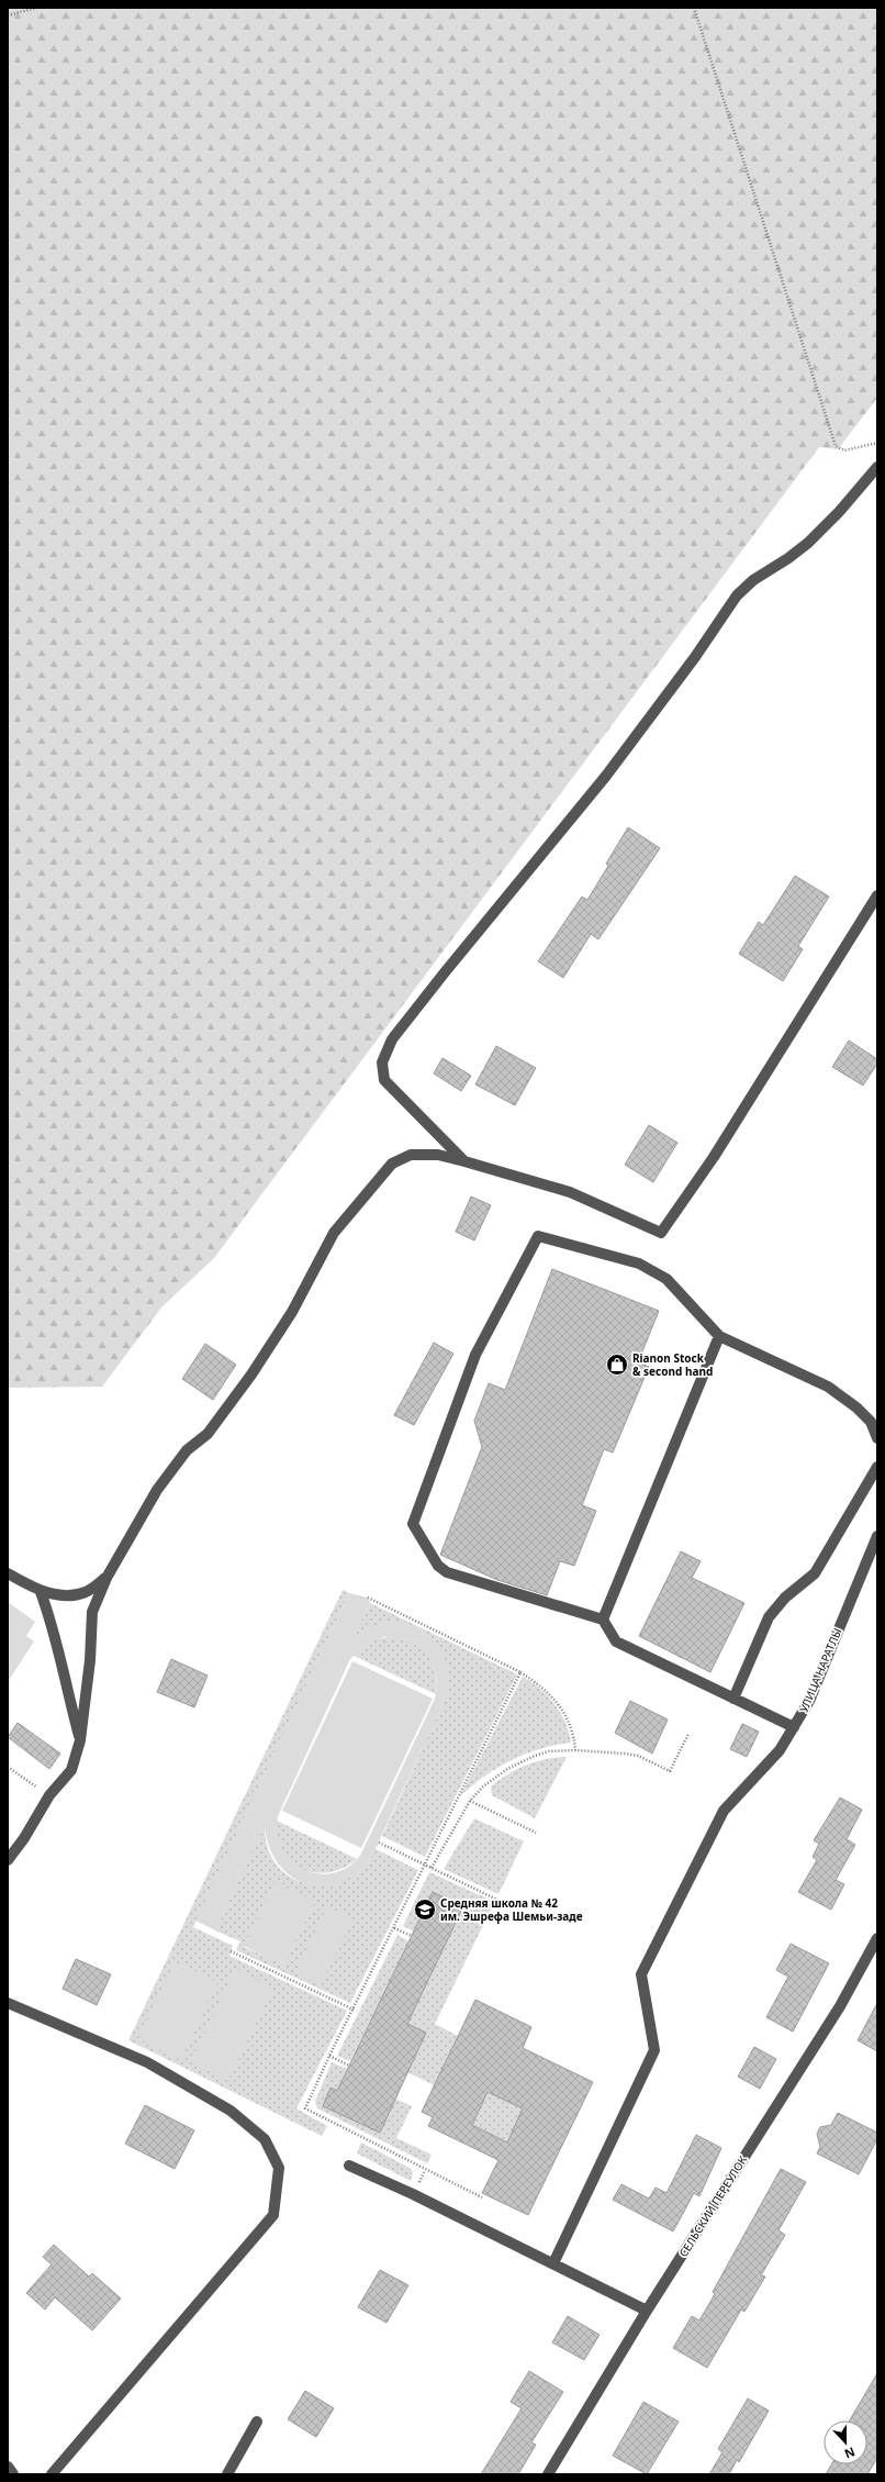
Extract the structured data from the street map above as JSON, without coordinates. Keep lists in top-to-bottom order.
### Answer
{
  "streets": {
    "street": ["УЛИЦА НАРАТЛЫ", "СЕЛЬСКИЙ ПЕРЕУЛОК"]
  },
  "places": {
    "shop": ["Rianon Stock & second hand"],
    "school or university": ["Средняя школа № 42 им. Эшрефа Шемьи-заде"]
  },
  "north": "bottom"
}
